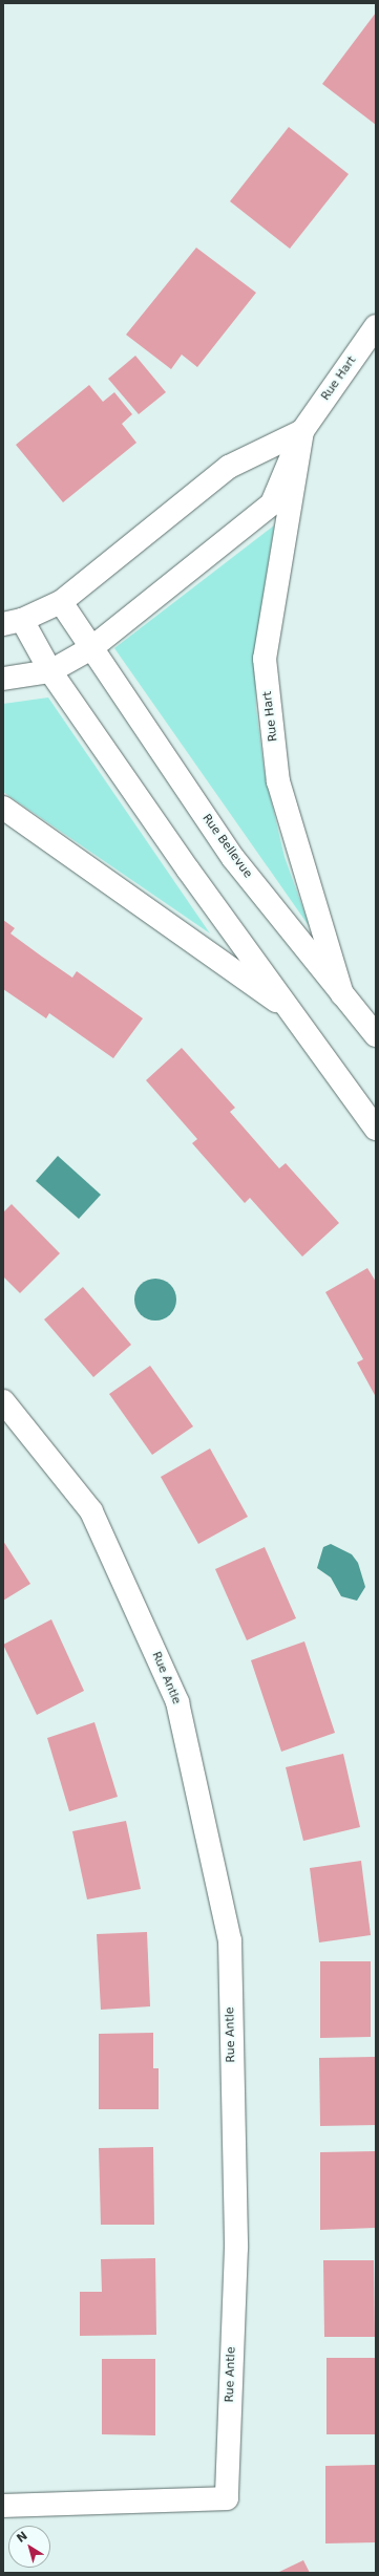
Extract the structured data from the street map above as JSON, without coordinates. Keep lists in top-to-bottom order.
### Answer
{
  "streets": {
    "street": ["Rue Hart", "Rue Bellevue", "Rue Antle"]
  },
  "crossings": [
    ["Rue Hart", "Rue Bellevue"]
  ],
  "north": "top left"
}
